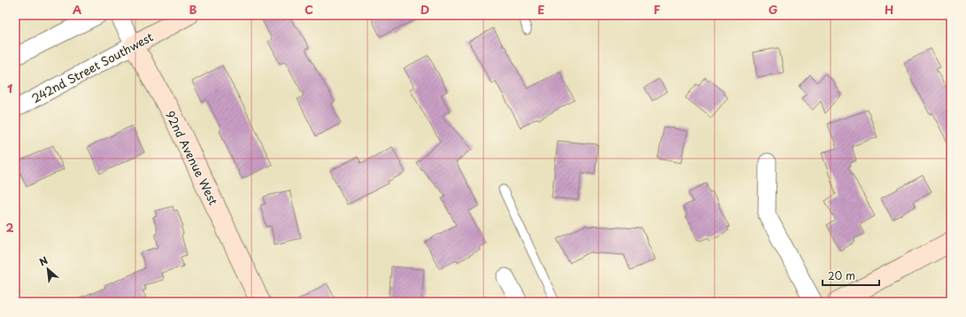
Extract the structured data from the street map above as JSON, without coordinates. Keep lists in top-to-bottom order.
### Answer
{
  "streets": {
    "street": ["242nd Street Southwest", "92nd Avenue West"]
  },
  "crossings": [
    ["242nd Street Southwest", "92nd Avenue West"]
  ],
  "scale_bar": "20 m",
  "north": "top left",
  "grid": {
    "columns": [
      "A",
      "B",
      "C",
      "D",
      "E",
      "F",
      "G",
      "H"
    ],
    "rows": ["1", "2"]
  }
}
